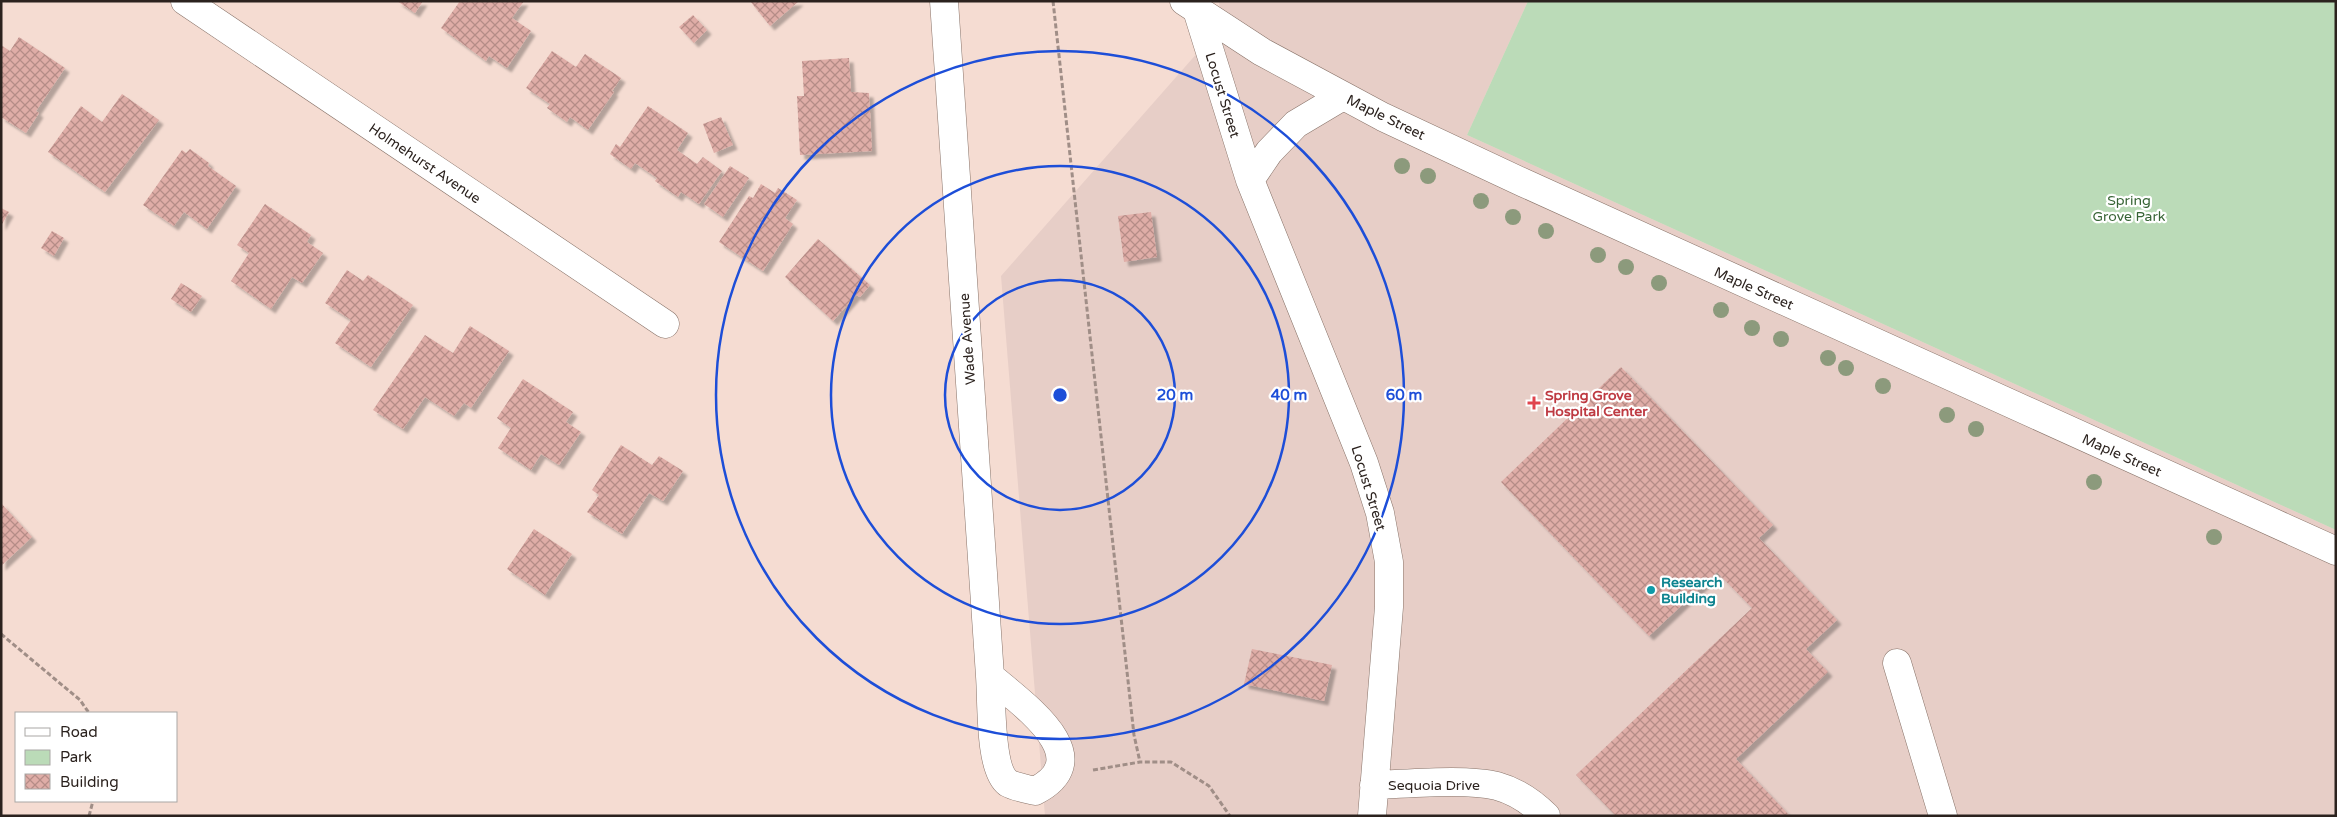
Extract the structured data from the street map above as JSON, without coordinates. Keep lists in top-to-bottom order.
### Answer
{
  "streets": {
    "street": [
      "Locust Street",
      "Maple Street",
      "Holmehurst Avenue",
      "Wade Avenue",
      "Sequoia Drive"
    ]
  },
  "crossings": [
    ["Locust Street", "Maple Street"],
    ["Locust Street", "Sequoia Drive"]
  ],
  "parks": ["Spring Grove Park"],
  "places": {
    "health": ["Spring Grove Hospital Center"],
    "other": ["Research Building"]
  },
  "legend": ["Road", "Park", "Building"],
  "rings": ["20 m", "40 m", "60 m"]
}
